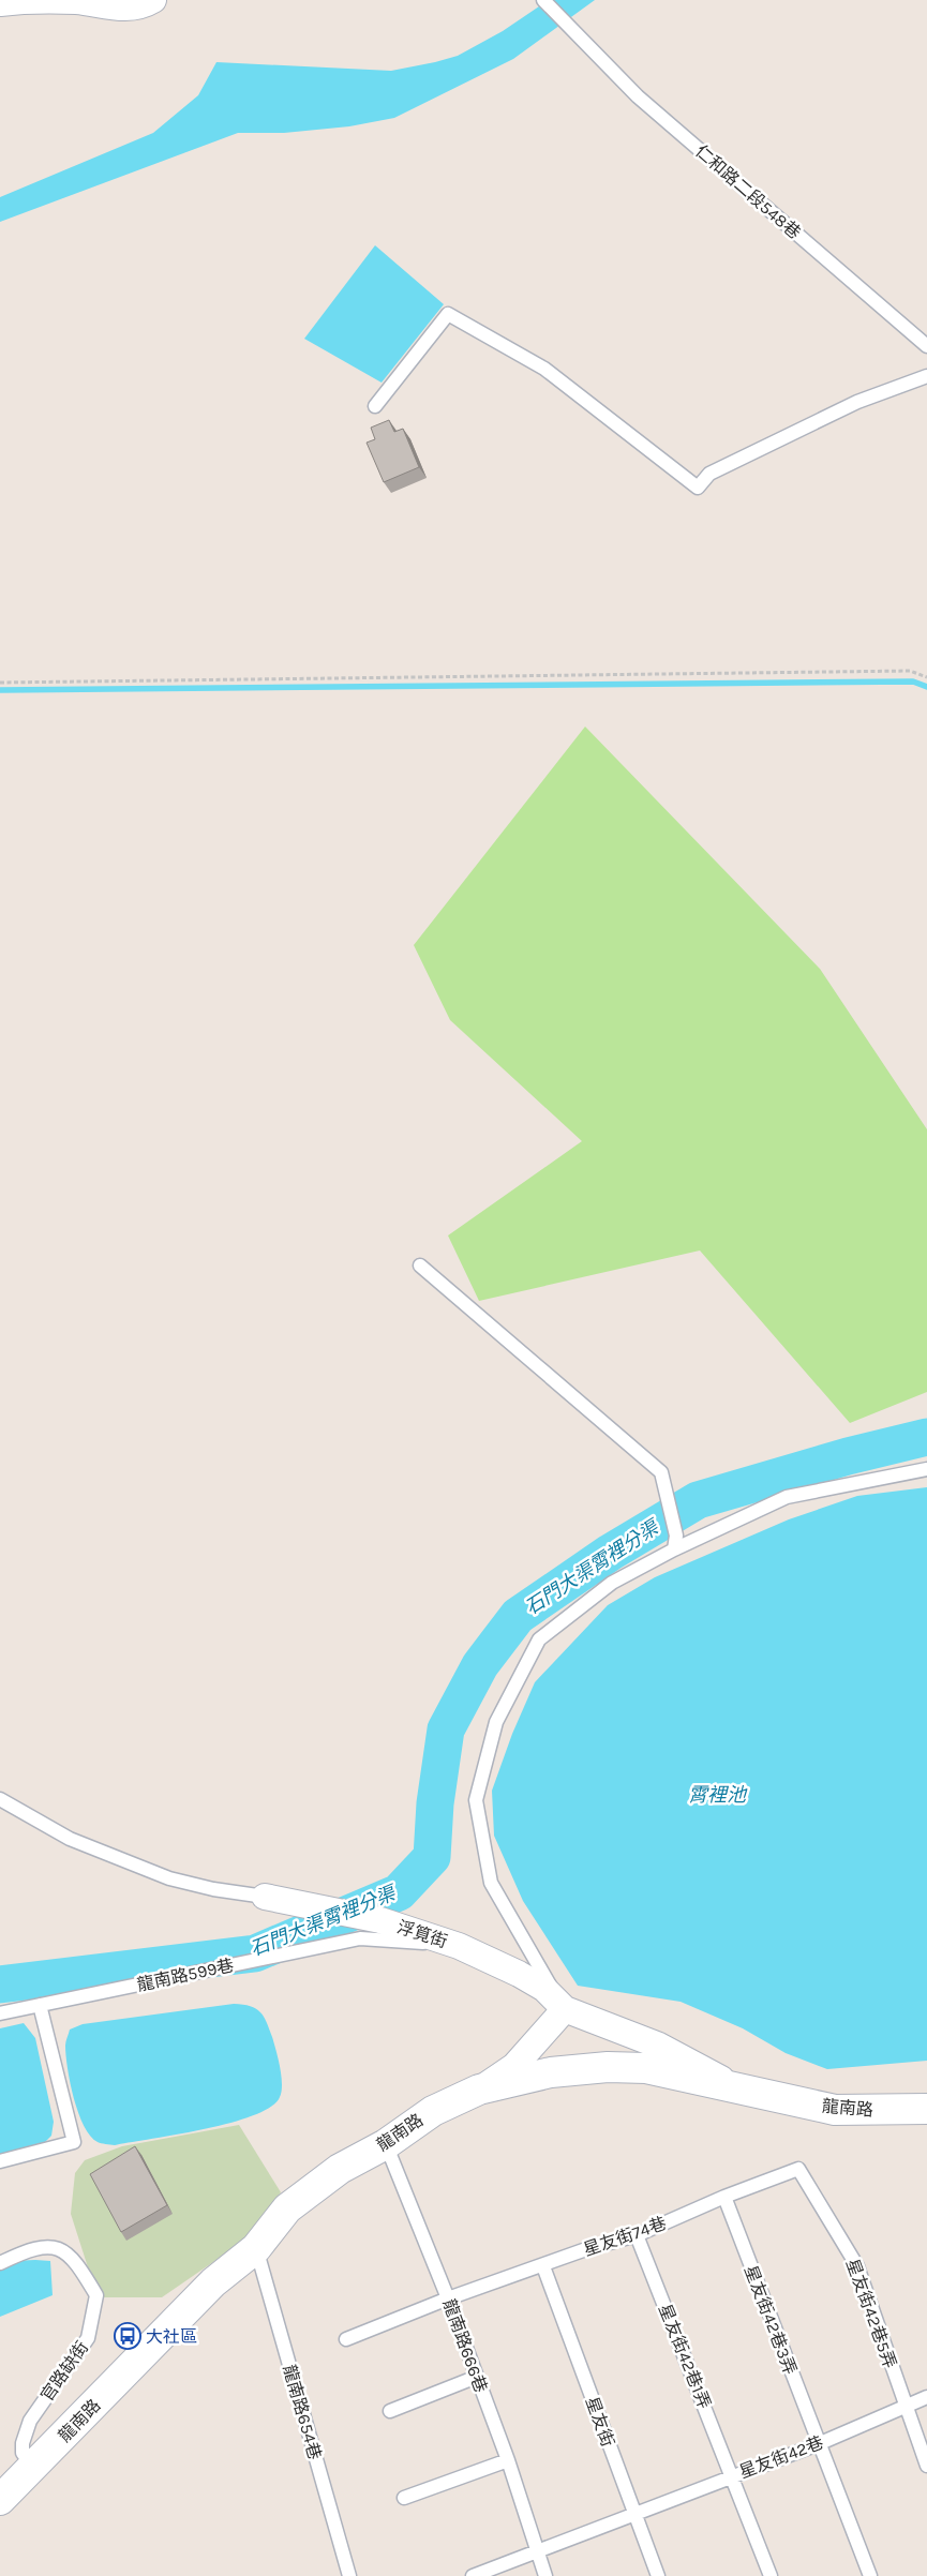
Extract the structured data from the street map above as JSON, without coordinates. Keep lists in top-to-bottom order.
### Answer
{
  "streets": {
    "main road": ["龍南路"],
    "street": ["浮筧街"],
    "lane": [
      "仁和路二段548巷",
      "龍南路599巷",
      "星友街74巷",
      "星友街42巷5弄",
      "星友街42巷3弄",
      "龍南路666巷",
      "星友街42巷1弄",
      "官路缺街",
      "龍南路654巷",
      "星友街",
      "星友街42巷"
    ]
  },
  "crossings": [
    ["浮筧街", "龍南路599巷"],
    ["浮筧街", "龍南路"],
    ["龍南路", "龍南路666巷"],
    ["龍南路", "官路缺街"],
    ["龍南路", "龍南路654巷"],
    ["星友街74巷", "星友街42巷5弄"],
    ["星友街74巷", "星友街42巷3弄"],
    ["星友街74巷", "龍南路666巷"],
    ["星友街74巷", "星友街42巷1弄"],
    ["星友街74巷", "星友街"],
    ["星友街42巷5弄", "星友街42巷"],
    ["星友街42巷3弄", "星友街42巷"],
    ["龍南路666巷", "星友街42巷"],
    ["星友街42巷1弄", "星友街42巷"],
    ["星友街", "星友街42巷"]
  ],
  "water": ["石門大渠霄裡分渠", "霄裡池"],
  "places": {
    "bus stop": ["大社區"]
  }
}
